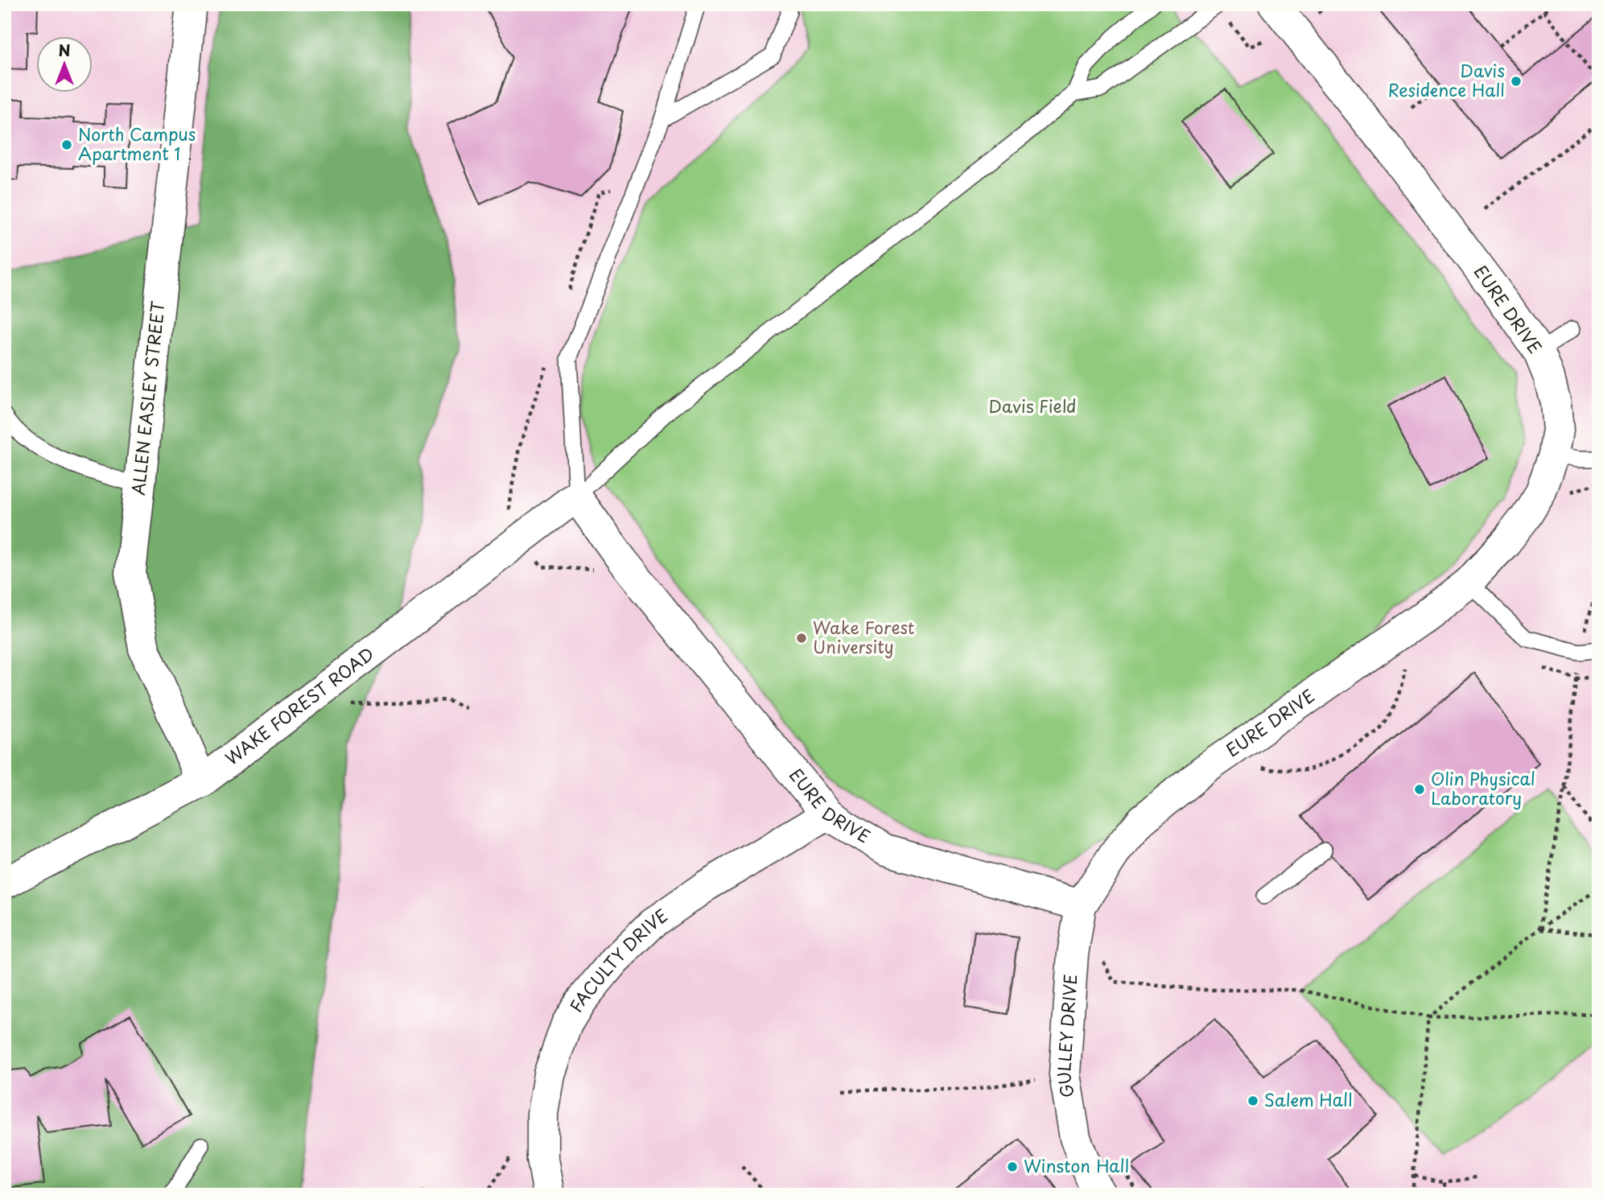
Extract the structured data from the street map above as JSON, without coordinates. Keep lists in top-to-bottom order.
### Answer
{
  "streets": {
    "street": [
      "EURE DRIVE",
      "ALLEN EASLEY STREET",
      "WAKE FOREST ROAD",
      "FACULTY DRIVE",
      "GULLEY DRIVE"
    ]
  },
  "crossings": [
    ["EURE DRIVE", "WAKE FOREST ROAD"],
    ["EURE DRIVE", "FACULTY DRIVE"],
    ["EURE DRIVE", "GULLEY DRIVE"],
    ["ALLEN EASLEY STREET", "WAKE FOREST ROAD"]
  ],
  "parks": ["Davis Field"],
  "places": [
    "Davis Residence Hall",
    "North Campus Apartment 1",
    "Wake Forest University",
    "Olin Physical Laboratory",
    "Salem Hall",
    "Winston Hall"
  ],
  "north": "top"
}
